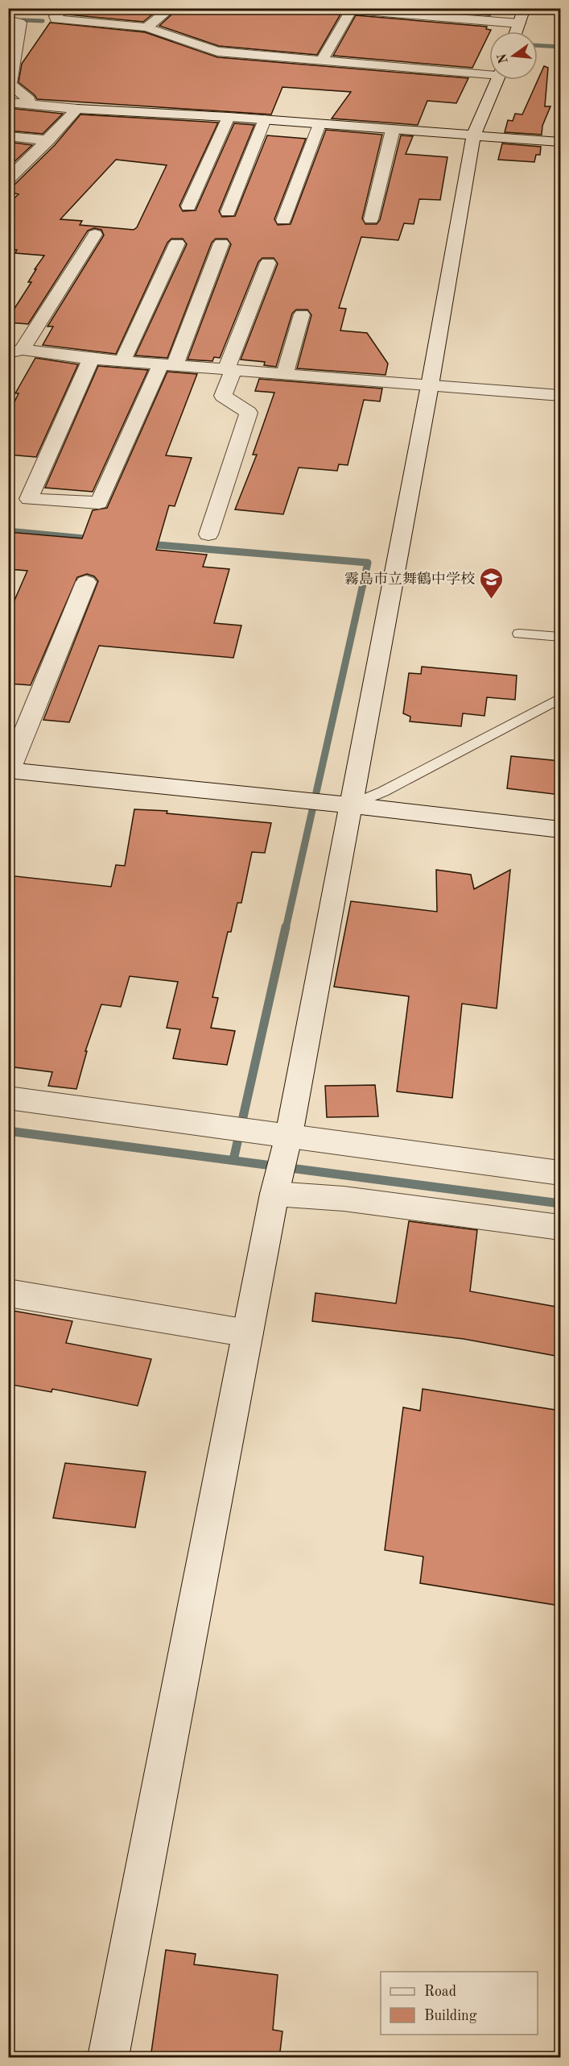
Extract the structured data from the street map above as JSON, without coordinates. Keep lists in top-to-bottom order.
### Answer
{
  "places": {
    "school or university": ["霧島市立舞鶴中学校"]
  },
  "legend": ["Road", "Building"],
  "north": "left"
}
